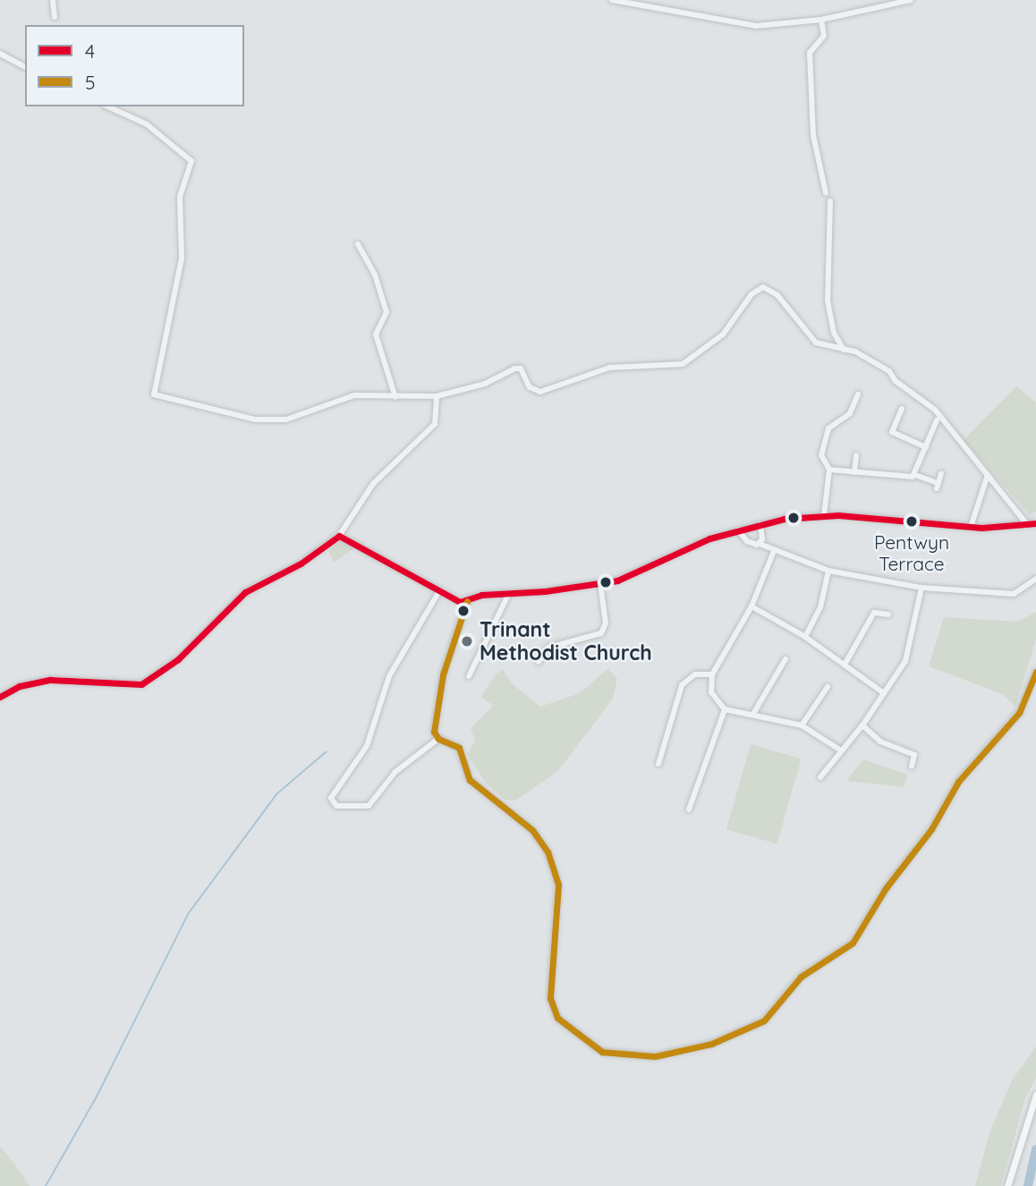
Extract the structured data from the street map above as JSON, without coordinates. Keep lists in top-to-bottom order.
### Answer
{
  "places": ["Pentwyn Terrace", "Trinant Methodist Church"],
  "lines": ["transit line 4", "transit line 5"],
  "legend": ["4", "5"]
}
